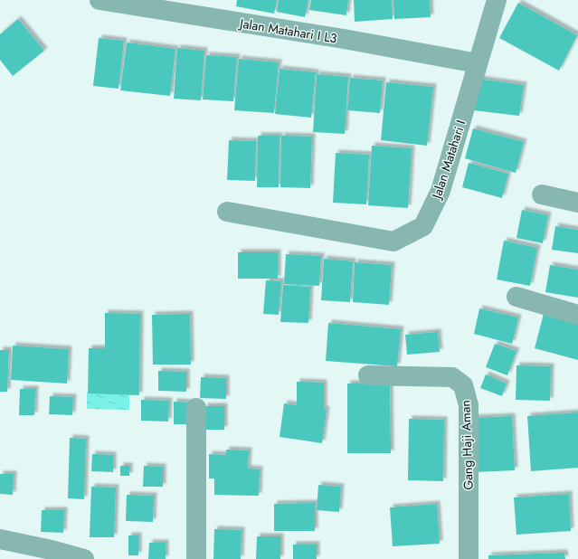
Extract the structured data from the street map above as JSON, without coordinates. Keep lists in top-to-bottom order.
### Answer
{
  "streets": {
    "street": ["Jalan Matahari I L3", "Jalan Matahari I", "Gang Haji Aman"]
  },
  "crossings": [
    ["Jalan Matahari I L3", "Jalan Matahari I"]
  ]
}
